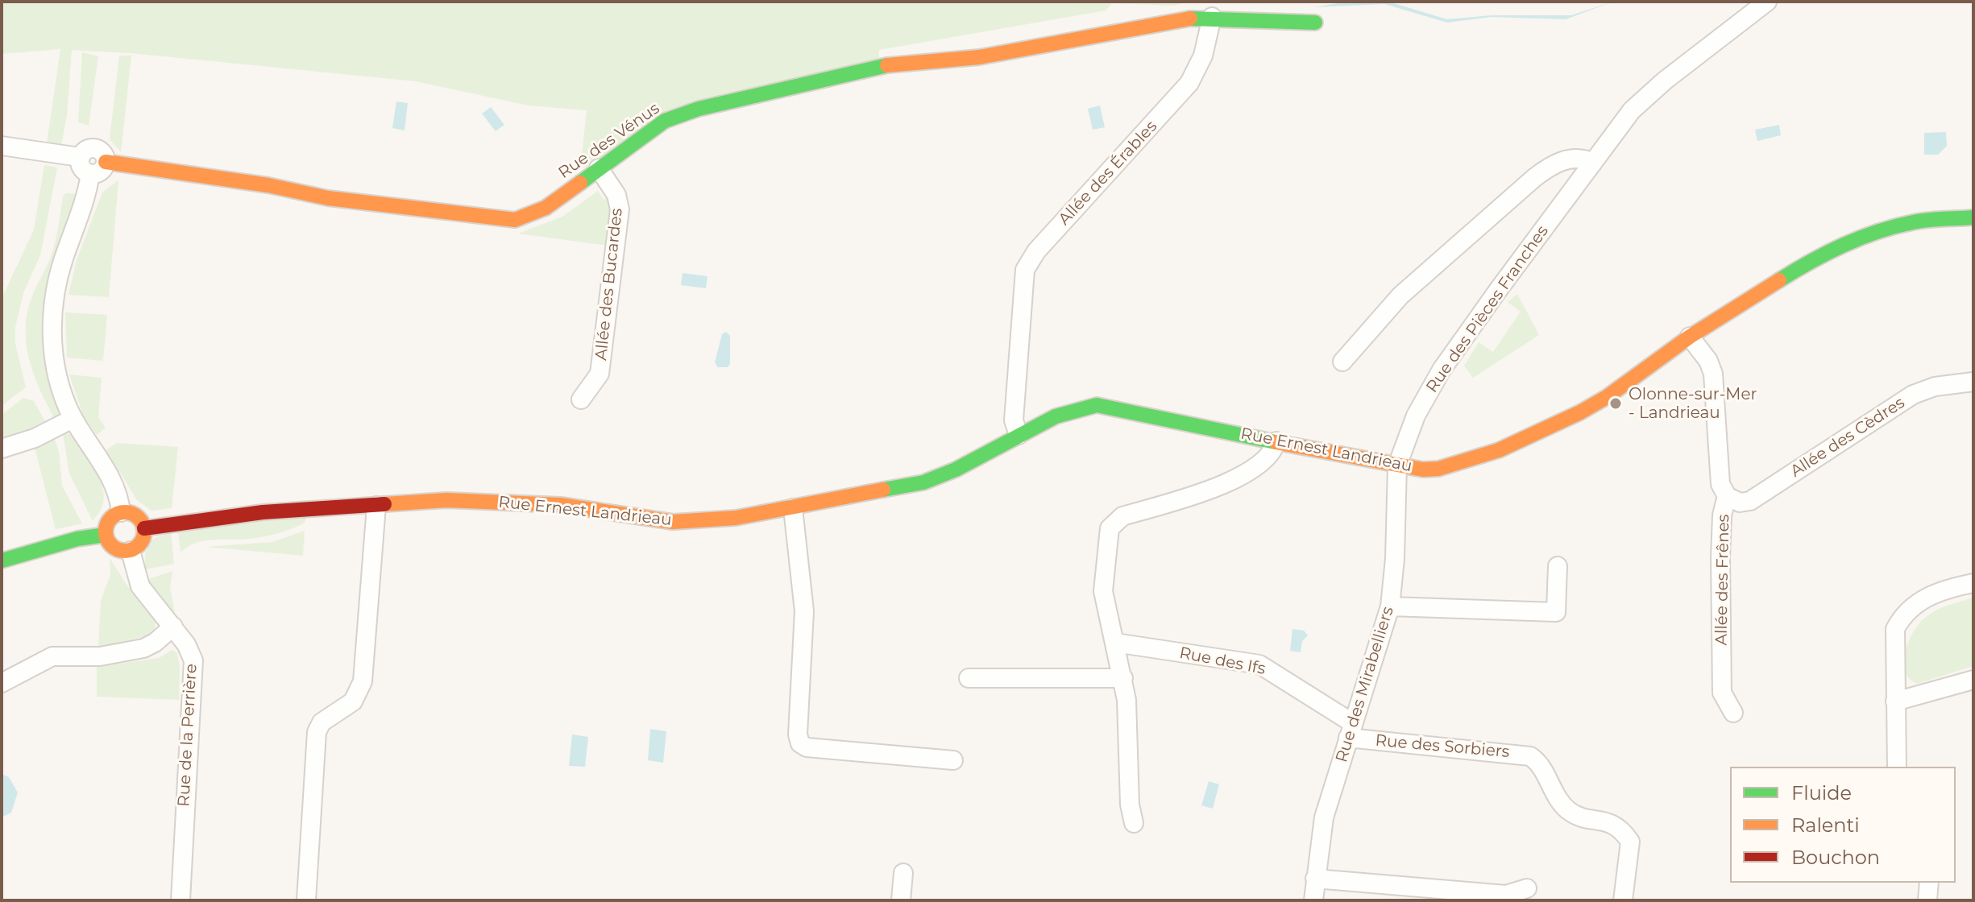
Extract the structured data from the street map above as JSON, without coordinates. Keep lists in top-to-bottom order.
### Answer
{
  "streets": {
    "street": [
      "Rue des Vénus",
      "Allée des Érables",
      "Allée des Bucardes",
      "Rue des Pièces Franches",
      "Allée des Cèdres",
      "Rue Ernest Landrieau",
      "Allée des Frênes",
      "Rue des Ifs",
      "Rue des Mirabelliers",
      "Rue de la Perrière",
      "Rue des Sorbiers"
    ]
  },
  "crossings": [
    ["Rue des Vénus", "Allée des Érables"],
    ["Rue des Vénus", "Allée des Bucardes"],
    ["Allée des Érables", "Rue Ernest Landrieau"],
    ["Rue des Pièces Franches", "Rue Ernest Landrieau"],
    ["Rue des Pièces Franches", "Rue des Mirabelliers"],
    ["Allée des Cèdres", "Allée des Frênes"],
    ["Rue Ernest Landrieau", "Allée des Frênes"],
    ["Rue Ernest Landrieau", "Rue des Mirabelliers"],
    ["Rue Ernest Landrieau", "Rue de la Perrière"],
    ["Rue des Ifs", "Rue des Mirabelliers"],
    ["Rue des Ifs", "Rue des Sorbiers"],
    ["Rue des Mirabelliers", "Rue des Sorbiers"]
  ],
  "places": ["Olonne-sur-Mer - Landrieau"],
  "legend": ["Fluide", "Ralenti", "Bouchon"]
}
